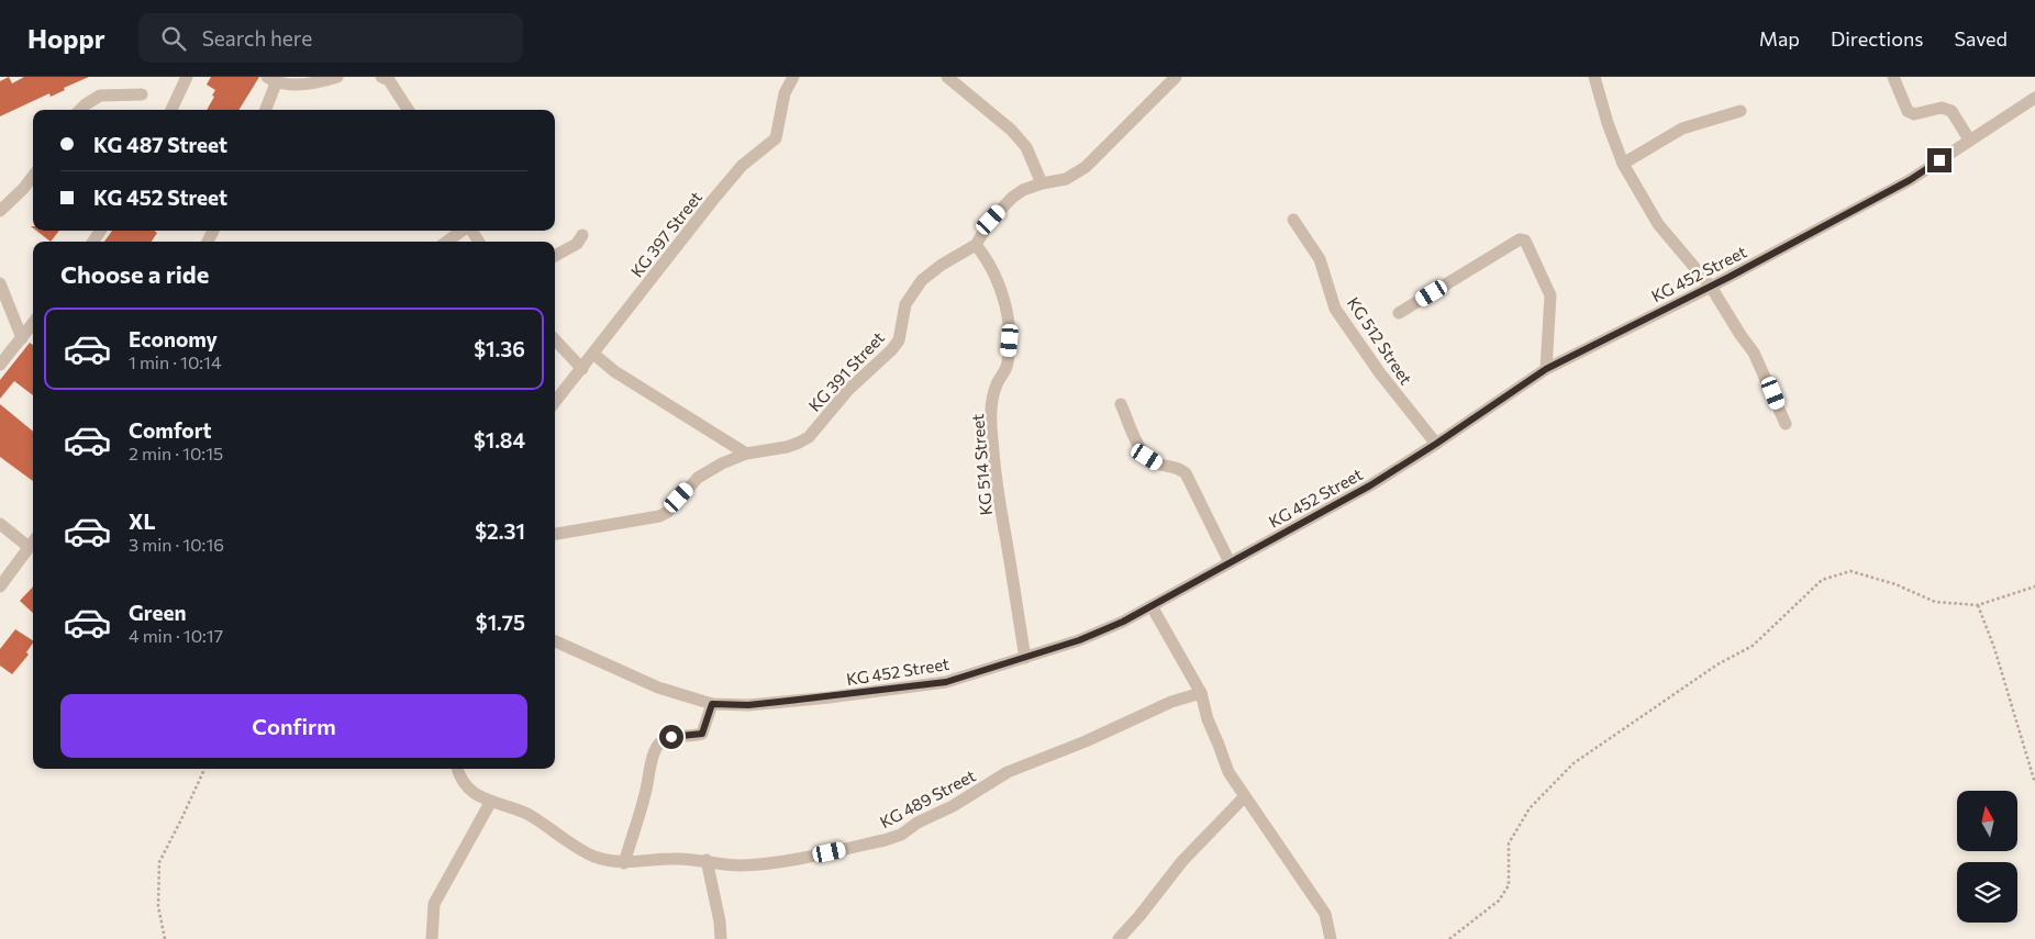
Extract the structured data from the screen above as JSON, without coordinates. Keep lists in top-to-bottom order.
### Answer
{
  "streets": {
    "street": [
      "KG 397 Street",
      "KG 452 Street",
      "KG 512 Street",
      "KG 391 Street",
      "KG 514 Street",
      "KG 489 Street"
    ]
  },
  "crossings": [
    ["KG 452 Street", "KG 512 Street"],
    ["KG 452 Street", "KG 514 Street"],
    ["KG 391 Street", "KG 514 Street"]
  ],
  "north": "top",
  "page": {
    "header": "Hoppr",
    "search": "Search here",
    "nav": ["Map", "Directions", "Saved"],
    "banner": ["KG 487 Street", "KG 452 Street"],
    "heading": "Choose a ride",
    "list": [
      {
        "name": "Economy",
        "note": "1 min · 10:14",
        "value": "$1.36"
      },
      {
        "name": "Comfort",
        "note": "2 min · 10:15",
        "value": "$1.84"
      },
      {
        "name": "XL",
        "note": "3 min · 10:16",
        "value": "$2.31"
      },
      {
        "name": "Green",
        "note": "4 min · 10:17",
        "value": "$1.75"
      }
    ],
    "buttons": "Confirm"
  }
}
